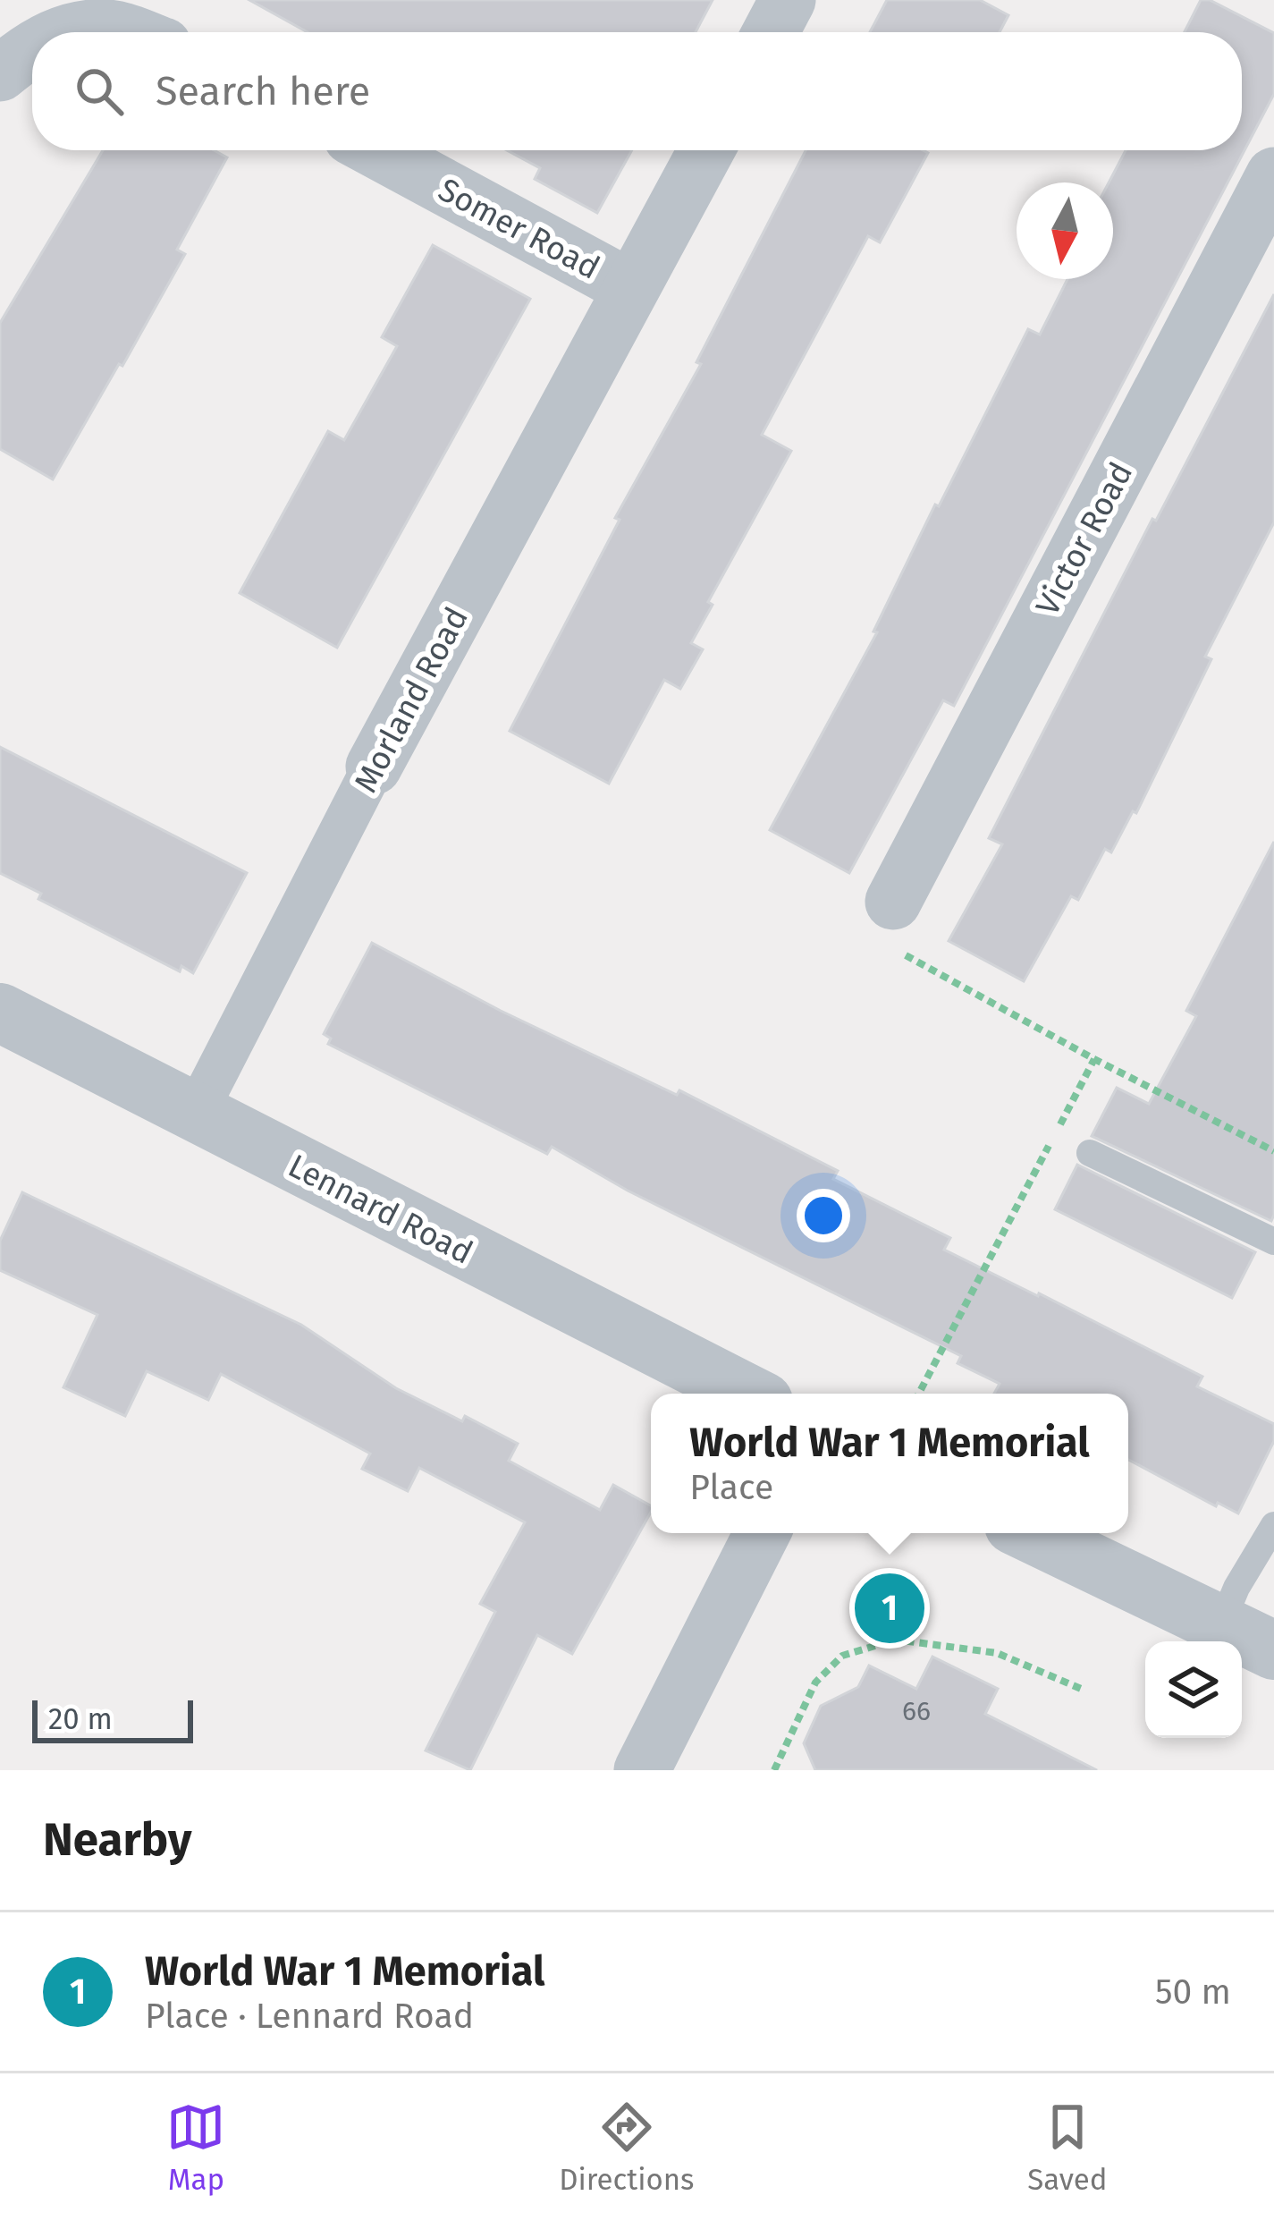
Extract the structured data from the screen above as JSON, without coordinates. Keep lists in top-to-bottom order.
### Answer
{
  "streets": {
    "street": [
      "Somer Road",
      "Victor Road",
      "Morland Road",
      "Lennard Road"
    ]
  },
  "crossings": [
    ["Somer Road", "Morland Road"],
    ["Morland Road", "Lennard Road"]
  ],
  "house_numbers": ["66"],
  "scale_bar": "20 m",
  "north": "bottom",
  "page": {
    "search": "Search here",
    "popup": ["World War 1 Memorial", "Place"],
    "pins": "1",
    "scale": "20 m",
    "heading": "Nearby",
    "list": [
      {
        "mark": "1",
        "name": "World War 1 Memorial",
        "note": "Place · Lennard Road",
        "value": "50 m"
      }
    ],
    "nav": ["Map", "Directions", "Saved"]
  }
}
